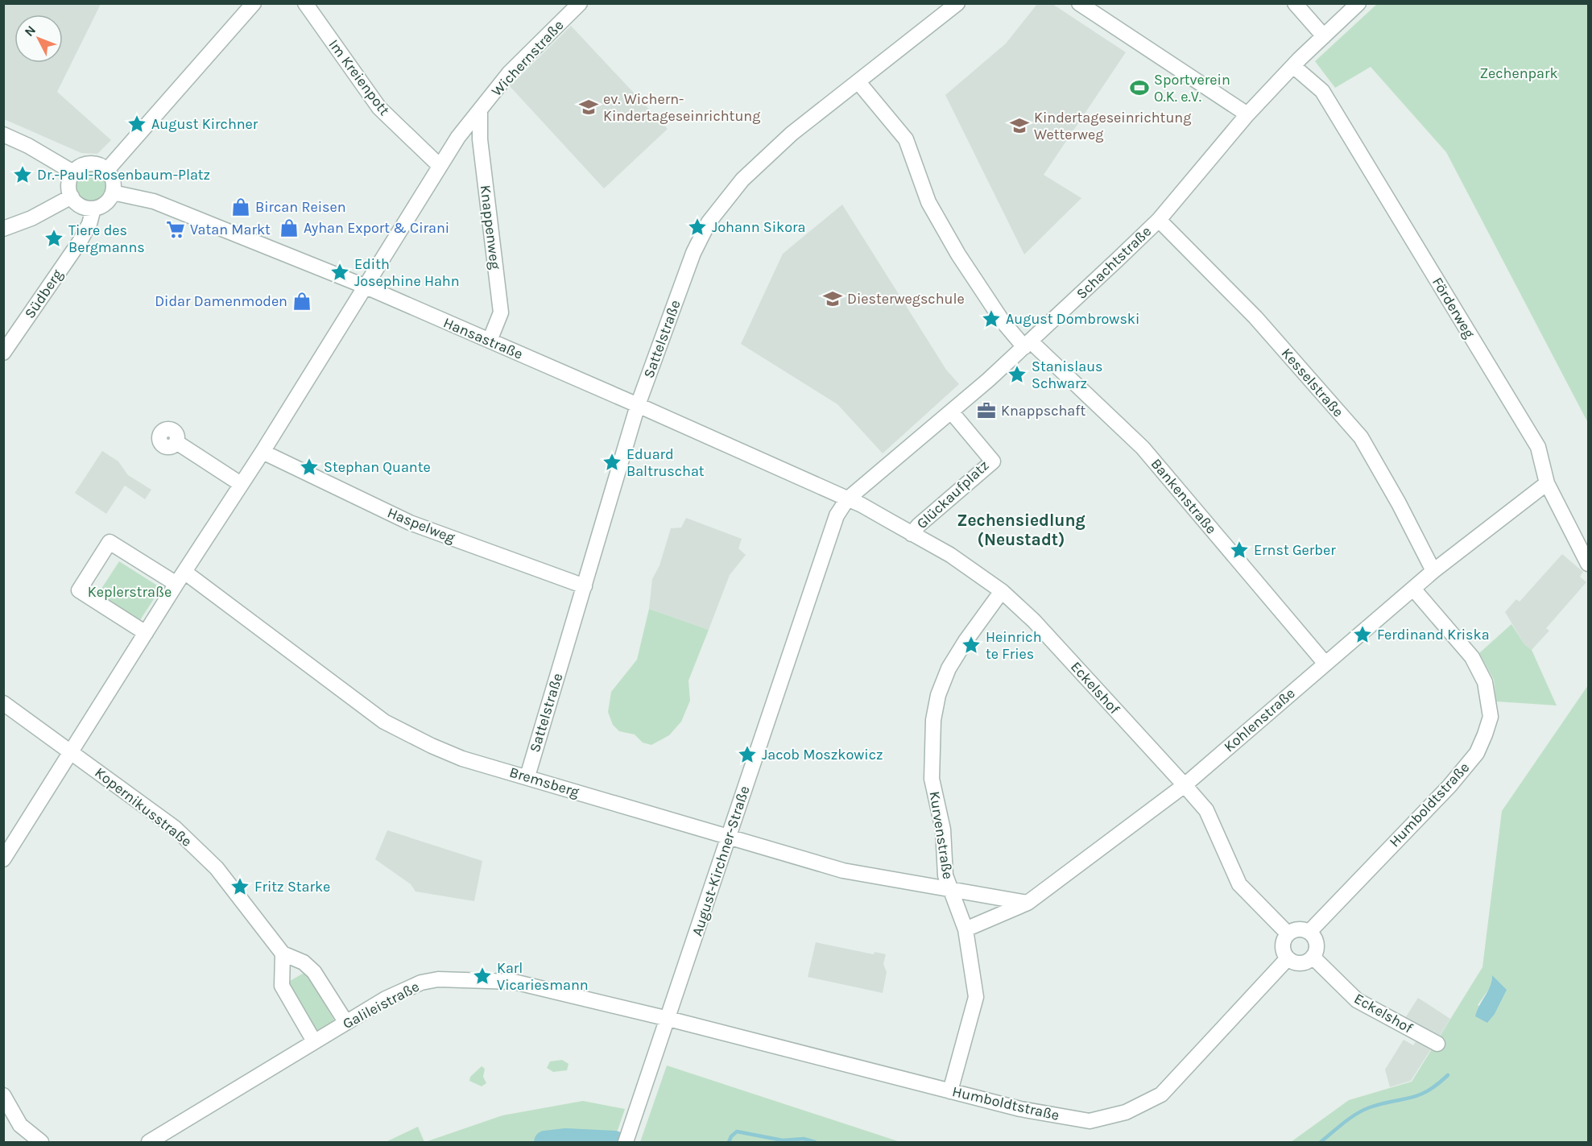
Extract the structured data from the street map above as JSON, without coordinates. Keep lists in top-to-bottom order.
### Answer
{
  "streets": {
    "street": [
      "Wichernstraße",
      "Im Kreienpott",
      "Knappenweg",
      "Schachtstraße",
      "Südberg",
      "Förderweg",
      "Hansastraße",
      "Sattelstraße",
      "Kesselstraße",
      "Glückaufplatz",
      "Bankenstraße",
      "Haspelweg",
      "Eckelshof",
      "Kohlenstraße",
      "Bremsberg",
      "Humboldtstraße",
      "Kopernikusstraße",
      "Kurvenstraße",
      "August-Kirchner-Straße",
      "Galileistraße"
    ]
  },
  "crossings": [
    ["Wichernstraße", "Im Kreienpott"],
    ["Wichernstraße", "Knappenweg"],
    ["Wichernstraße", "Hansastraße"],
    ["Knappenweg", "Hansastraße"],
    ["Schachtstraße", "Förderweg"],
    ["Schachtstraße", "Hansastraße"],
    ["Schachtstraße", "Kesselstraße"],
    ["Schachtstraße", "Glückaufplatz"],
    ["Schachtstraße", "Bankenstraße"],
    ["Schachtstraße", "Eckelshof"],
    ["Schachtstraße", "August-Kirchner-Straße"],
    ["Südberg", "Hansastraße"],
    ["Förderweg", "Kohlenstraße"],
    ["Hansastraße", "Sattelstraße"],
    ["Hansastraße", "Eckelshof"],
    ["Hansastraße", "August-Kirchner-Straße"],
    ["Sattelstraße", "Bankenstraße"],
    ["Sattelstraße", "Haspelweg"],
    ["Sattelstraße", "Bremsberg"],
    ["Kesselstraße", "Kohlenstraße"],
    ["Glückaufplatz", "Eckelshof"],
    ["Bankenstraße", "Kohlenstraße"],
    ["Eckelshof", "Kohlenstraße"],
    ["Eckelshof", "Humboldtstraße"],
    ["Eckelshof", "Kurvenstraße"],
    ["Eckelshof", "August-Kirchner-Straße"],
    ["Kohlenstraße", "Humboldtstraße"],
    ["Kohlenstraße", "Kurvenstraße"],
    ["Bremsberg", "Kurvenstraße"],
    ["Bremsberg", "August-Kirchner-Straße"],
    ["Humboldtstraße", "Kurvenstraße"],
    ["Humboldtstraße", "August-Kirchner-Straße"],
    ["Humboldtstraße", "Galileistraße"],
    ["Kopernikusstraße", "Galileistraße"],
    ["August-Kirchner-Straße", "Galileistraße"]
  ],
  "districts": ["Zechensiedlung (Neustadt)"],
  "parks": ["Zechenpark", "Keplerstraße"],
  "places": {
    "sports": ["Sportverein O.K. e.V."],
    "school or university": ["ev. Wichern- Kindertageseinrichtung", "Kindertageseinrichtung Wetterweg", "Diesterwegschule"],
    "place": [
      "August Kirchner",
      "Dr.-Paul-Rosenbaum-Platz",
      "Johann Sikora",
      "Tiere des Bergmanns",
      "Edith Josephine Hahn",
      "August Dombrowski",
      "Stanislaus Schwarz",
      "Eduard Baltruschat",
      "Stephan Quante",
      "Ernst Gerber",
      "Ferdinand Kriska",
      "Heinrich te Fries",
      "Jacob Moszkowicz",
      "Fritz Starke",
      "Karl Vicariesmann"
    ],
    "shop": ["Bircan Reisen", "Ayhan Export & Cirani", "Didar Damenmoden"],
    "supermarket": ["Vatan Markt"],
    "office": ["Knappschaft"]
  },
  "north": "top left"
}
